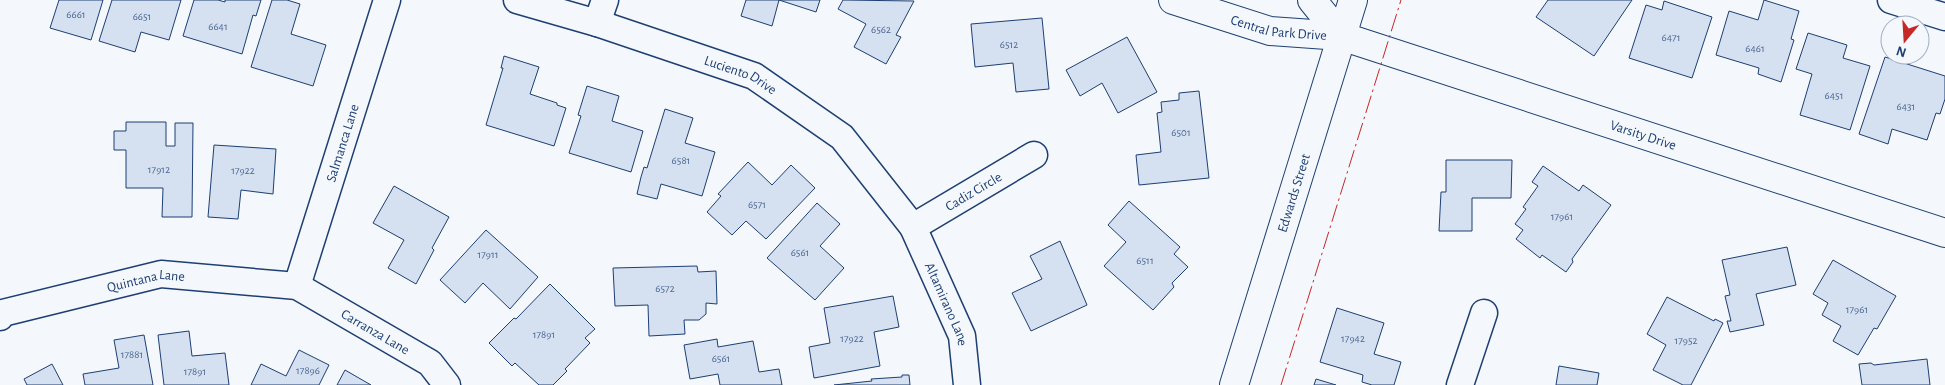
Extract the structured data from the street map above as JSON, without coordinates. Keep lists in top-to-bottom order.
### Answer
{
  "streets": {
    "street": [
      "Central Park Drive",
      "Luciento Drive",
      "Varsity Drive",
      "Salmanca Lane",
      "Cadiz Circle",
      "Edwards Street",
      "Quintana Lane",
      "Altamirano Lane",
      "Carranza Lane"
    ]
  },
  "crossings": [
    ["Central Park Drive", "Varsity Drive"],
    ["Central Park Drive", "Edwards Street"],
    ["Luciento Drive", "Cadiz Circle"],
    ["Luciento Drive", "Altamirano Lane"],
    ["Varsity Drive", "Edwards Street"],
    ["Salmanca Lane", "Quintana Lane"],
    ["Salmanca Lane", "Carranza Lane"],
    ["Cadiz Circle", "Altamirano Lane"],
    ["Quintana Lane", "Carranza Lane"]
  ],
  "house_numbers": [
    "6661",
    "6651",
    "6641",
    "6562",
    "6471",
    "6512",
    "6461",
    "6451",
    "6431",
    "6501",
    "6581",
    "17912",
    "17922",
    "6571",
    "17961",
    "6561",
    "17911",
    "6511",
    "6572",
    "17961",
    "17891",
    "17922",
    "17942",
    "17952",
    "17881",
    "6561",
    "17896",
    "17891"
  ],
  "north": "bottom"
}
